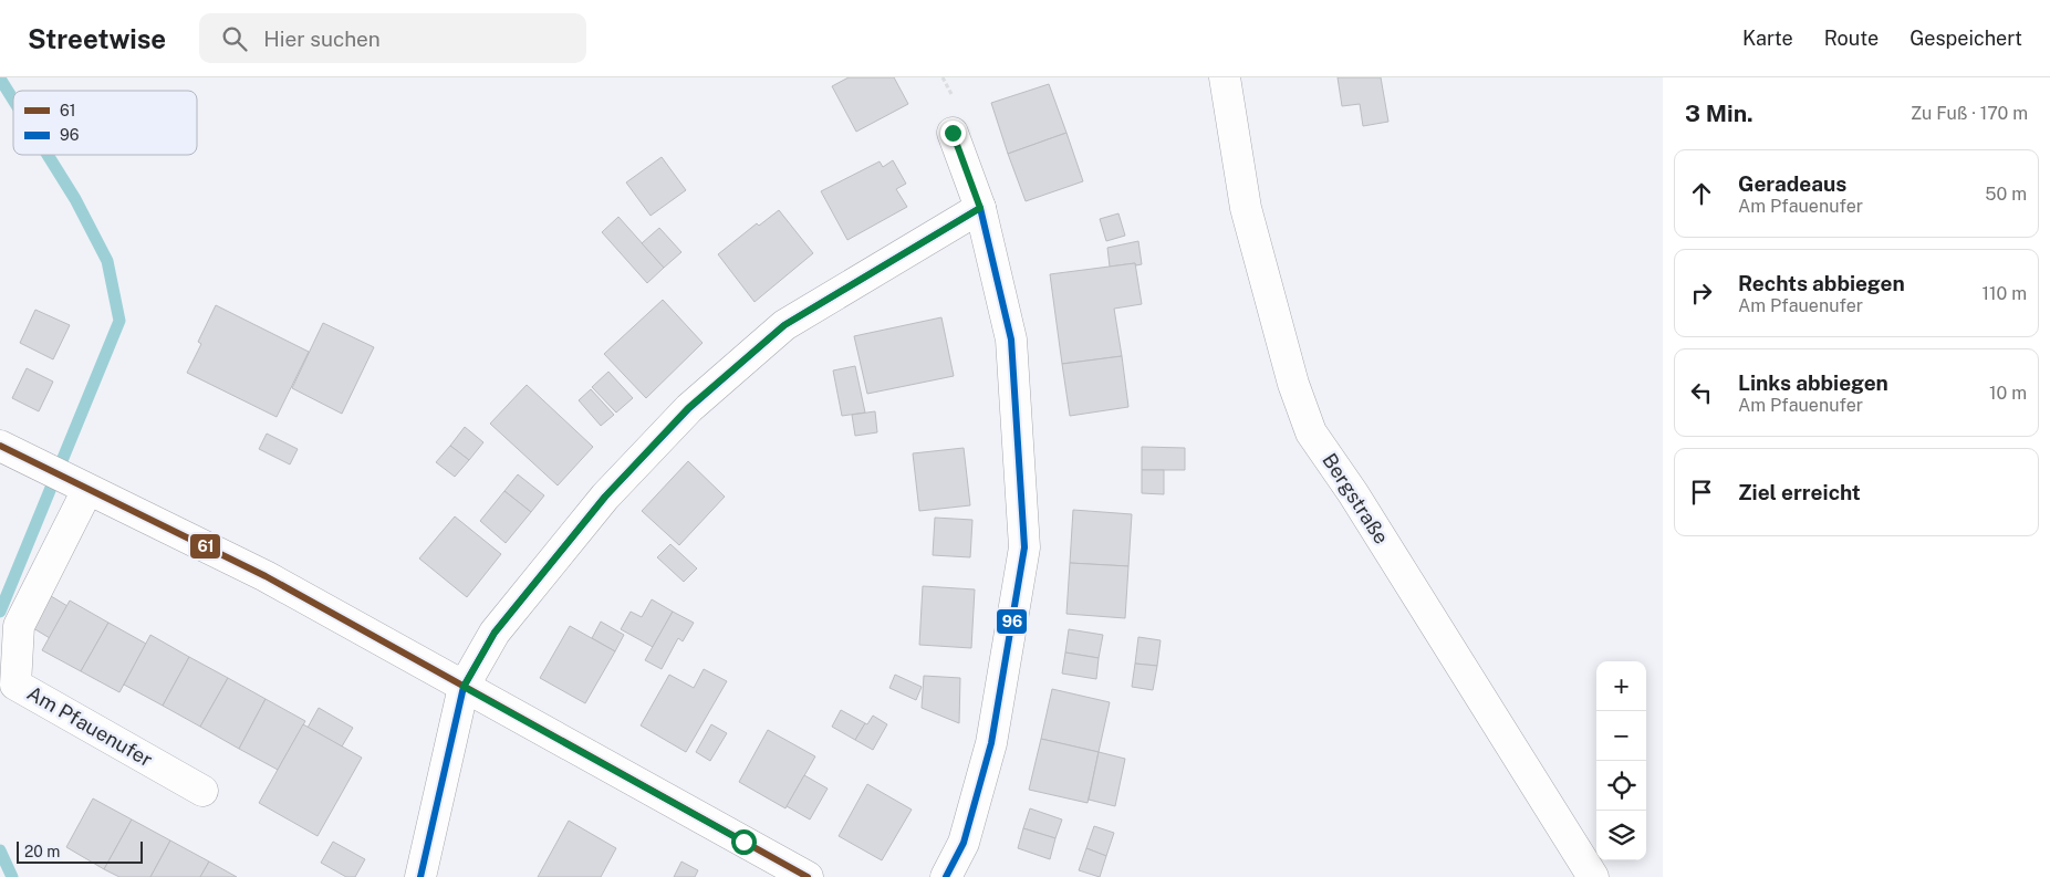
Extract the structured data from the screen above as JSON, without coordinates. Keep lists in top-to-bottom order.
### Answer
{
  "streets": {
    "street": ["Bergstraße", "Am Pfauenufer"]
  },
  "lines": ["transit line 96", "transit line 61"],
  "legend": ["61", "96"],
  "scale_bar": "20 m",
  "page": {
    "header": "Streetwise",
    "search": "Hier suchen",
    "nav": ["Karte", "Route", "Gespeichert"],
    "heading": ["3 Min.", "Zu Fuß · 170 m"],
    "list": [
      ["Geradeaus", "Am Pfauenufer", "50 m"],
      ["Rechts abbiegen", "Am Pfauenufer", "110 m"],
      ["Links abbiegen", "Am Pfauenufer", "10 m"],
      "Ziel erreicht"
    ],
    "map_buttons": ["+", "−"],
    "scale": "20 m"
  }
}
